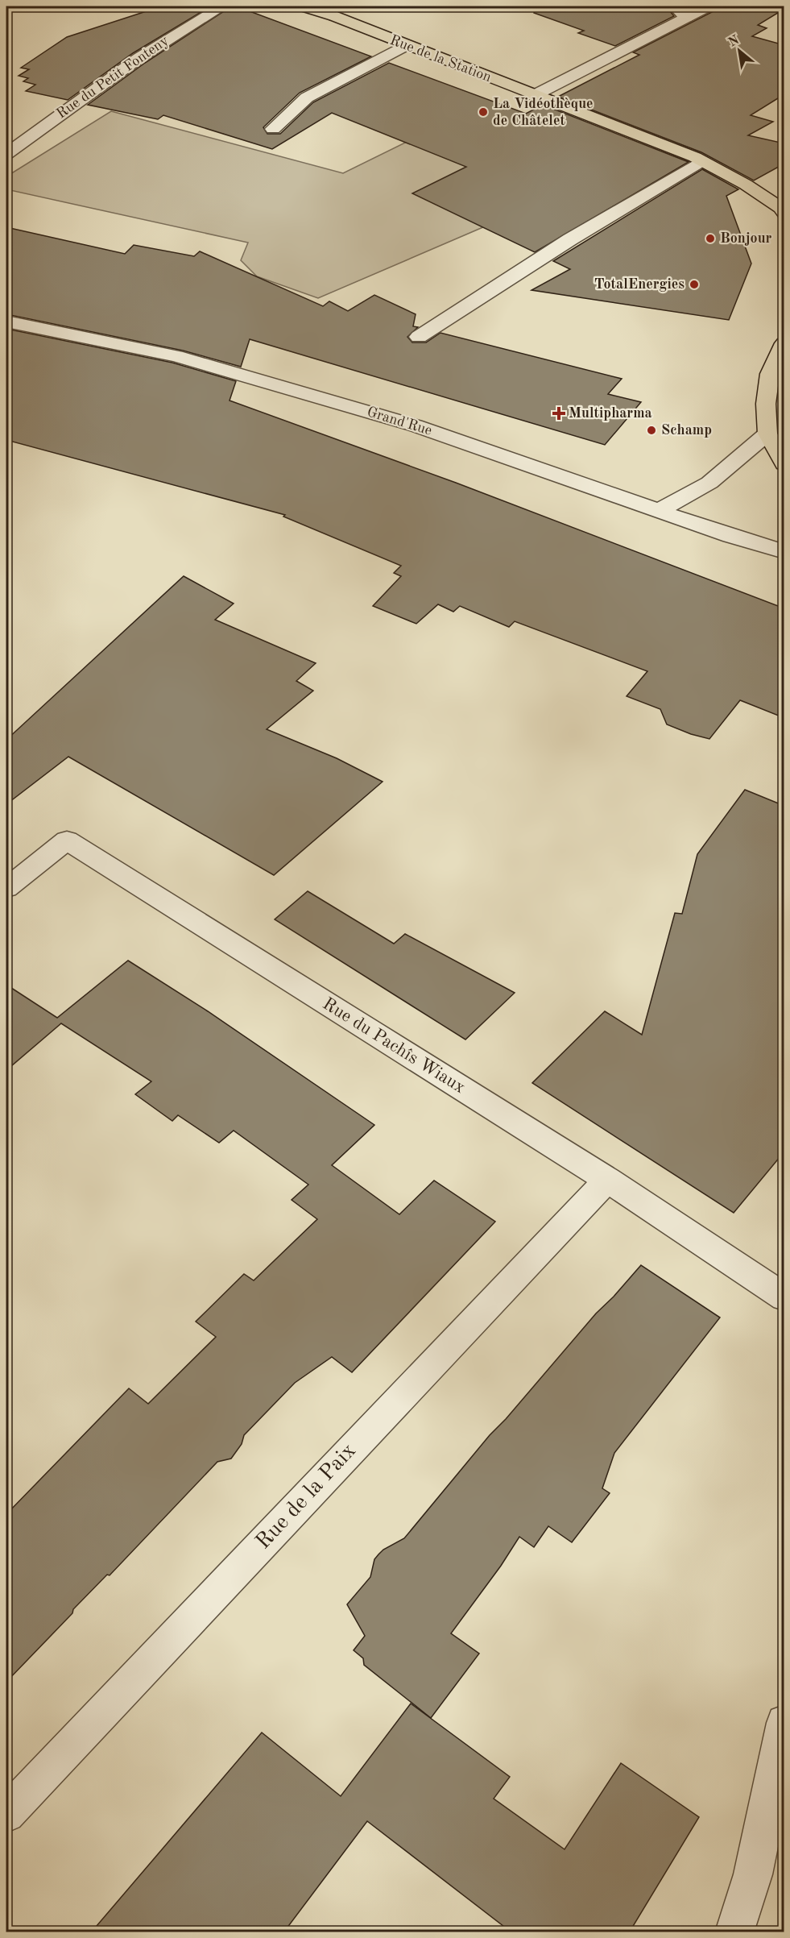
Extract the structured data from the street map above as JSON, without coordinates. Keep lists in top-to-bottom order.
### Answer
{
  "streets": {
    "main road": ["Rue de la Station"],
    "street": [
      "Rue du Petit Fonteny",
      "Grand'Rue",
      "Rue du Pachîs Wiaux",
      "Rue de la Paix"
    ]
  },
  "crossings": [
    ["Rue du Pachîs Wiaux", "Rue de la Paix"]
  ],
  "places": {
    "other": [
      "La Vidéothèque de Châtelet",
      "Bonjour",
      "TotalEnergies",
      "Schamp"
    ],
    "health": ["Multipharma"]
  },
  "north": "top left"
}
